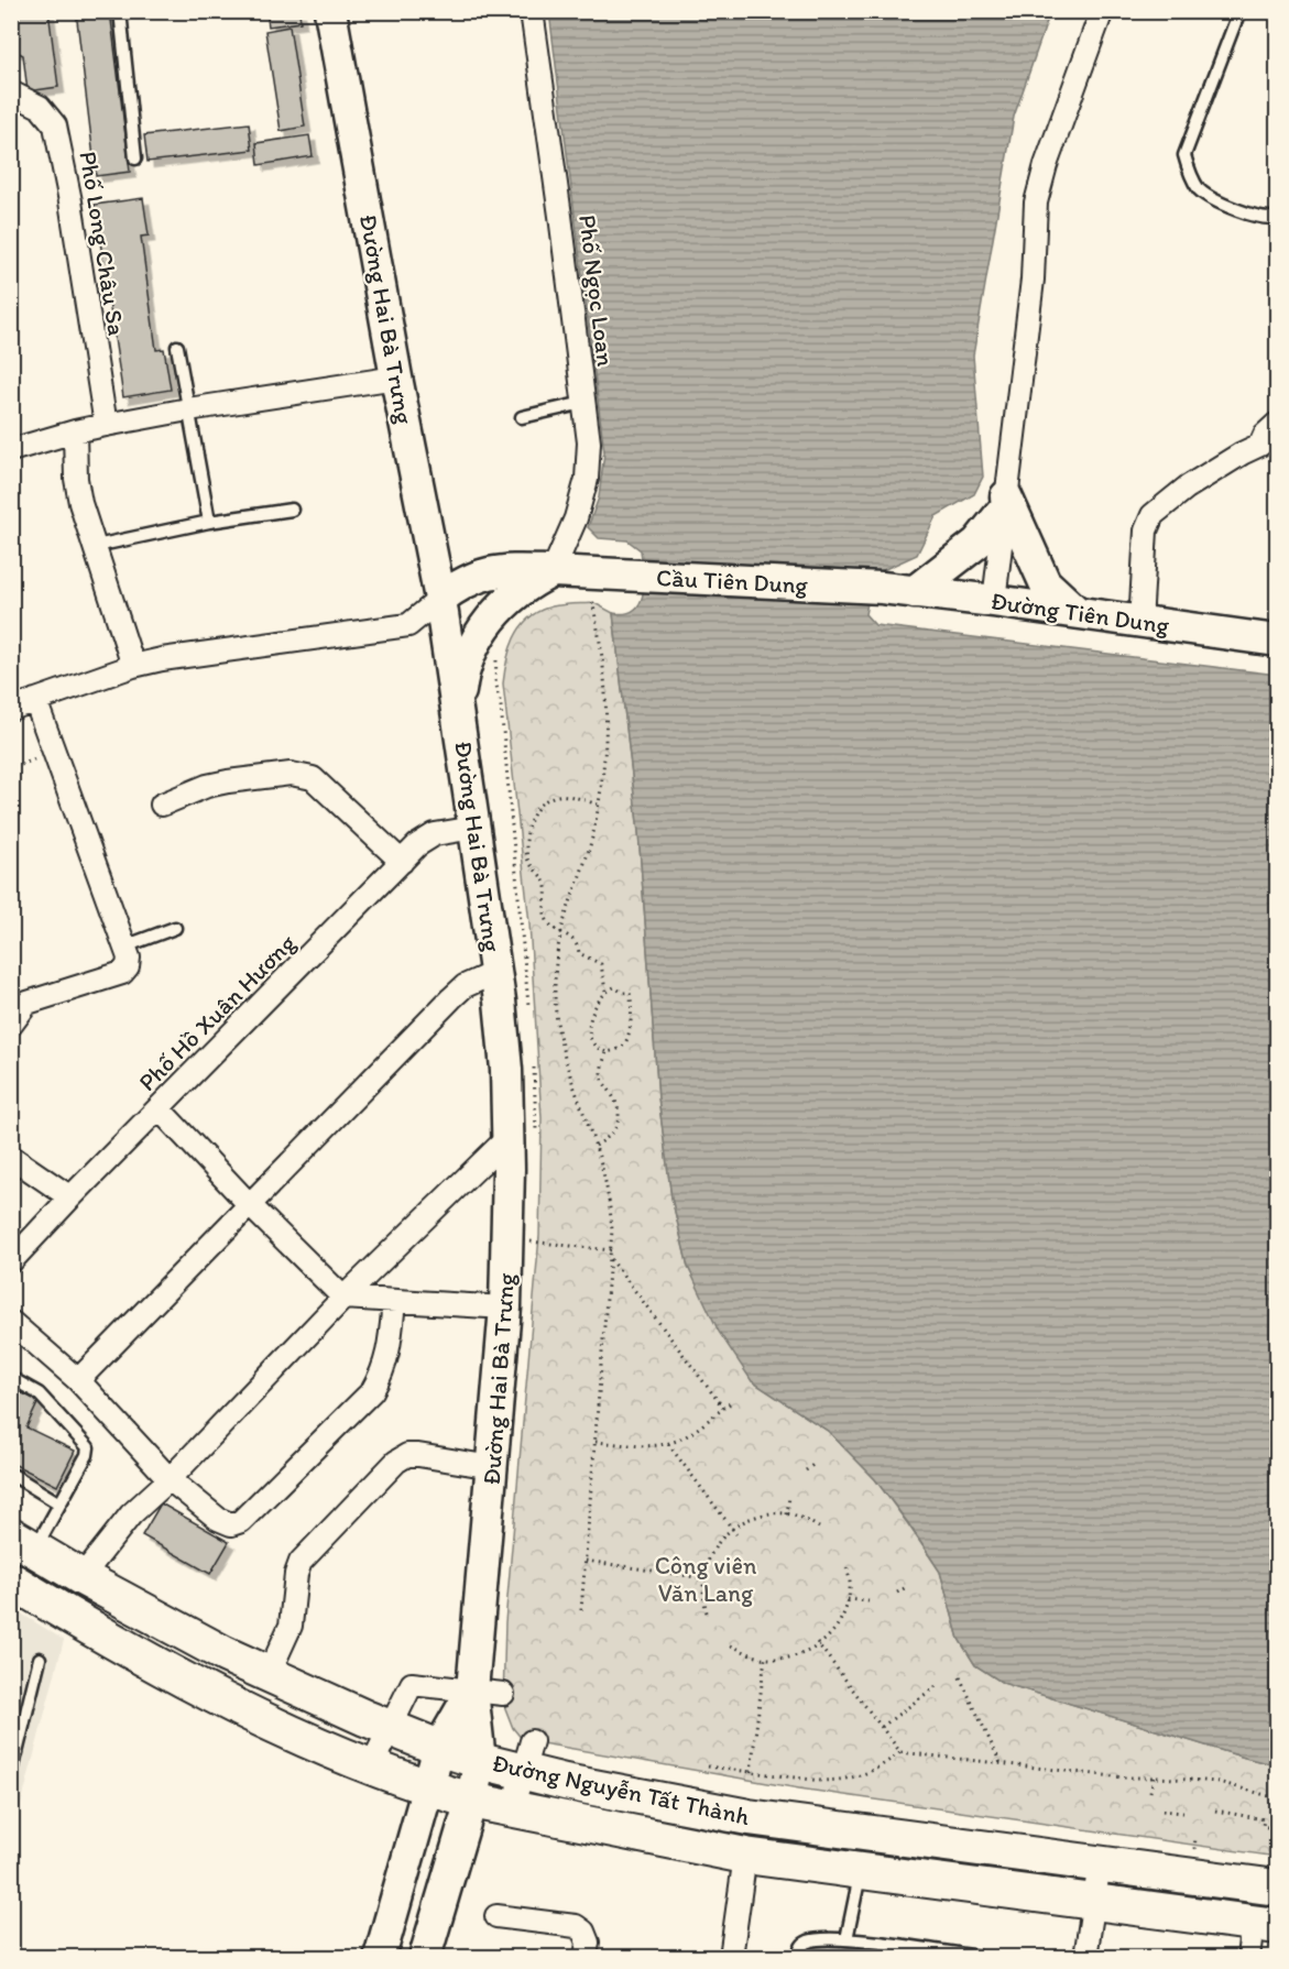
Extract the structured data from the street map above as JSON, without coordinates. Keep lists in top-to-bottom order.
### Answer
{
  "streets": {
    "main road": ["Đường Nguyễn Tất Thành"],
    "street": [
      "Phố Long Châu Sa",
      "Phố Ngọc Loan",
      "Đường Hai Bà Trưng",
      "Cầu Tiên Dung",
      "Đường Tiên Dung",
      "Phố Hồ Xuân Hương"
    ]
  },
  "crossings": [
    ["Phố Ngọc Loan", "Cầu Tiên Dung"],
    ["Đường Hai Bà Trưng", "Phố Hồ Xuân Hương"],
    ["Đường Hai Bà Trưng", "Đường Nguyễn Tất Thành"],
    ["Cầu Tiên Dung", "Đường Tiên Dung"]
  ],
  "parks": ["Công viên Văn Lang"]
}
